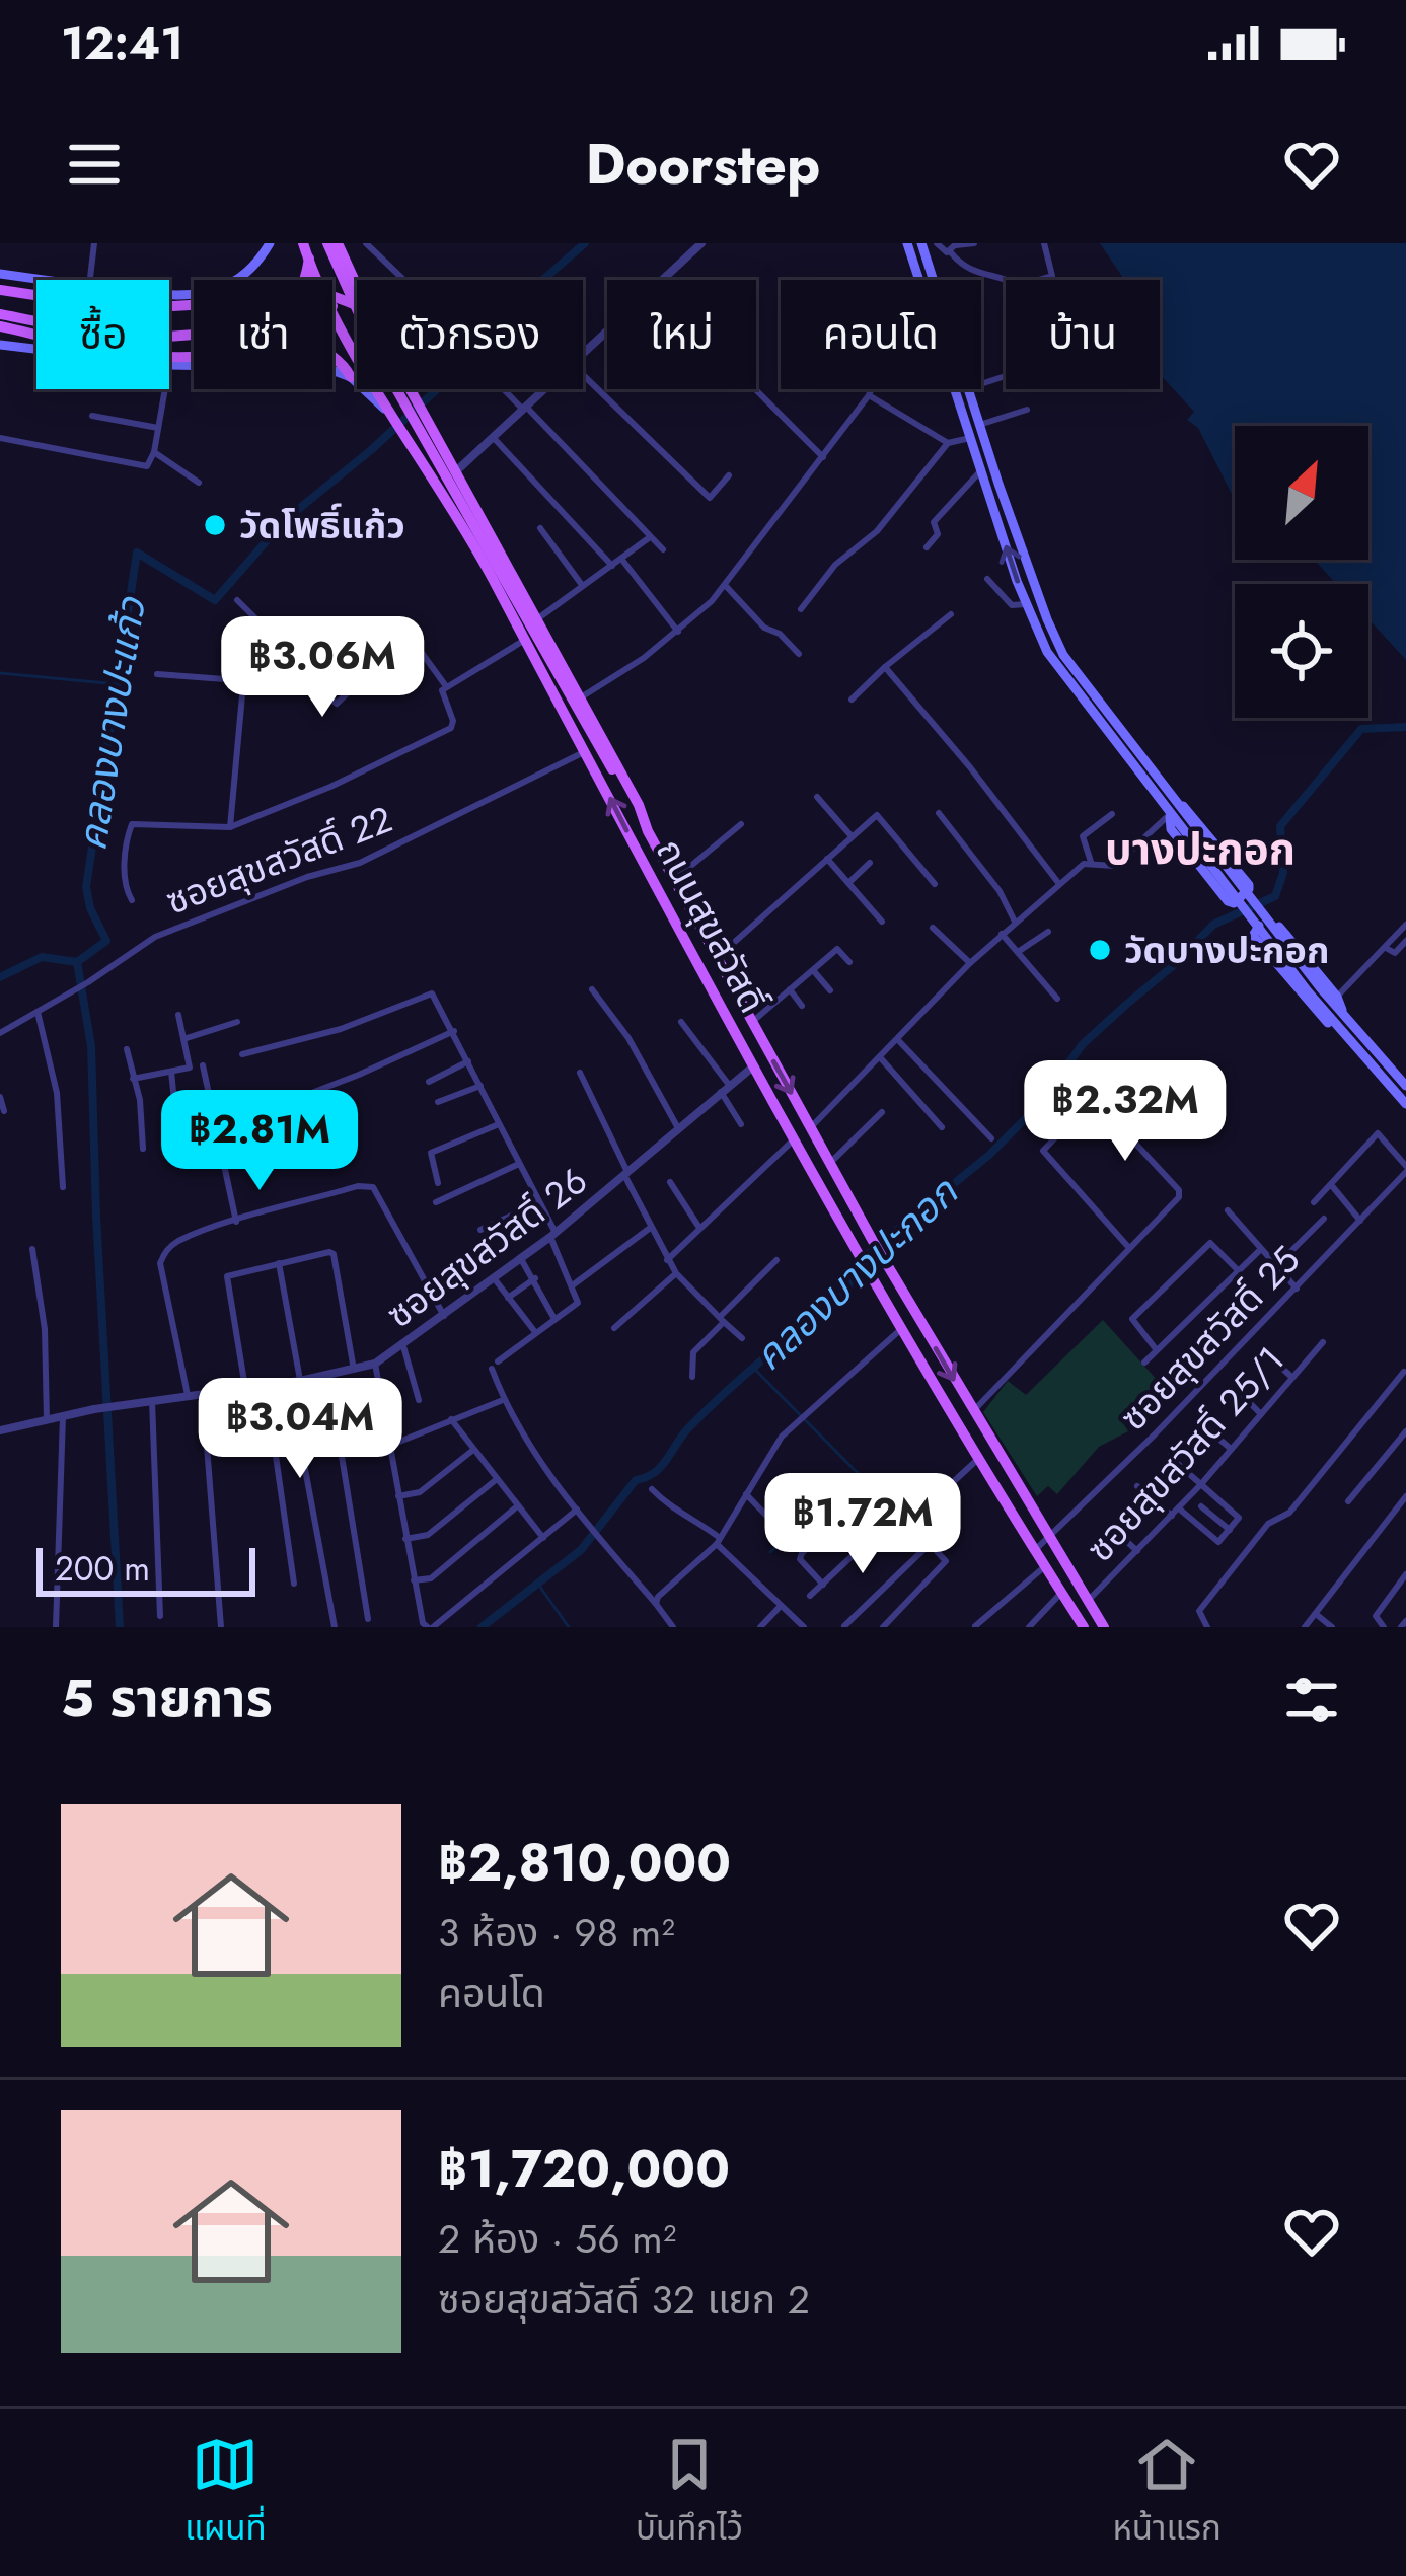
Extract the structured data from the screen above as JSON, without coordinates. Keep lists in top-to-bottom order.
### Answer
{
  "streets": {
    "main road": ["ถนนสุขสวัสดิ์"],
    "street": [
      "ซอยสุขสวัสดิ์ 22",
      "ซอยสุขสวัสดิ์ 26",
      "ซอยสุขสวัสดิ์ 25",
      "ซอยสุขสวัสดิ์ 25/1"
    ]
  },
  "crossings": [
    ["ซอยสุขสวัสดิ์ 22", "ถนนสุขสวัสดิ์"],
    ["ถนนสุขสวัสดิ์", "ซอยสุขสวัสดิ์ 26"],
    ["ถนนสุขสวัสดิ์", "ซอยสุขสวัสดิ์ 25"],
    ["ถนนสุขสวัสดิ์", "ซอยสุขสวัสดิ์ 25/1"]
  ],
  "districts": ["บางปะกอก"],
  "water": ["คลองบางปะแก้ว", "คลองบางปะกอก"],
  "places": ["วัดโพธิ์แก้ว", "วัดบางปะกอก"],
  "scale_bar": "200 m",
  "north": "top right",
  "page": {
    "status": "12:41",
    "header": "Doorstep",
    "chip": [
      "ซื้อ",
      "เช่า",
      "ตัวกรอง",
      "ใหม่",
      "คอนโด",
      "บ้าน"
    ],
    "price": [
      "฿3.06M",
      "฿2.32M",
      "฿2.81M",
      "฿3.04M",
      "฿1.72M"
    ],
    "scale": "200 m",
    "heading": "5 รายการ",
    "list": [
      {
        "name": "฿2,810,000",
        "note": "3 ห้อง · 98 m² · คอนโด"
      },
      {
        "name": "฿1,720,000",
        "note": "2 ห้อง · 56 m² · ซอยสุขสวัสดิ์ 32 แยก 2"
      }
    ],
    "tabs": ["แผนที่", "บันทึกไว้", "หน้าแรก"]
  }
}
